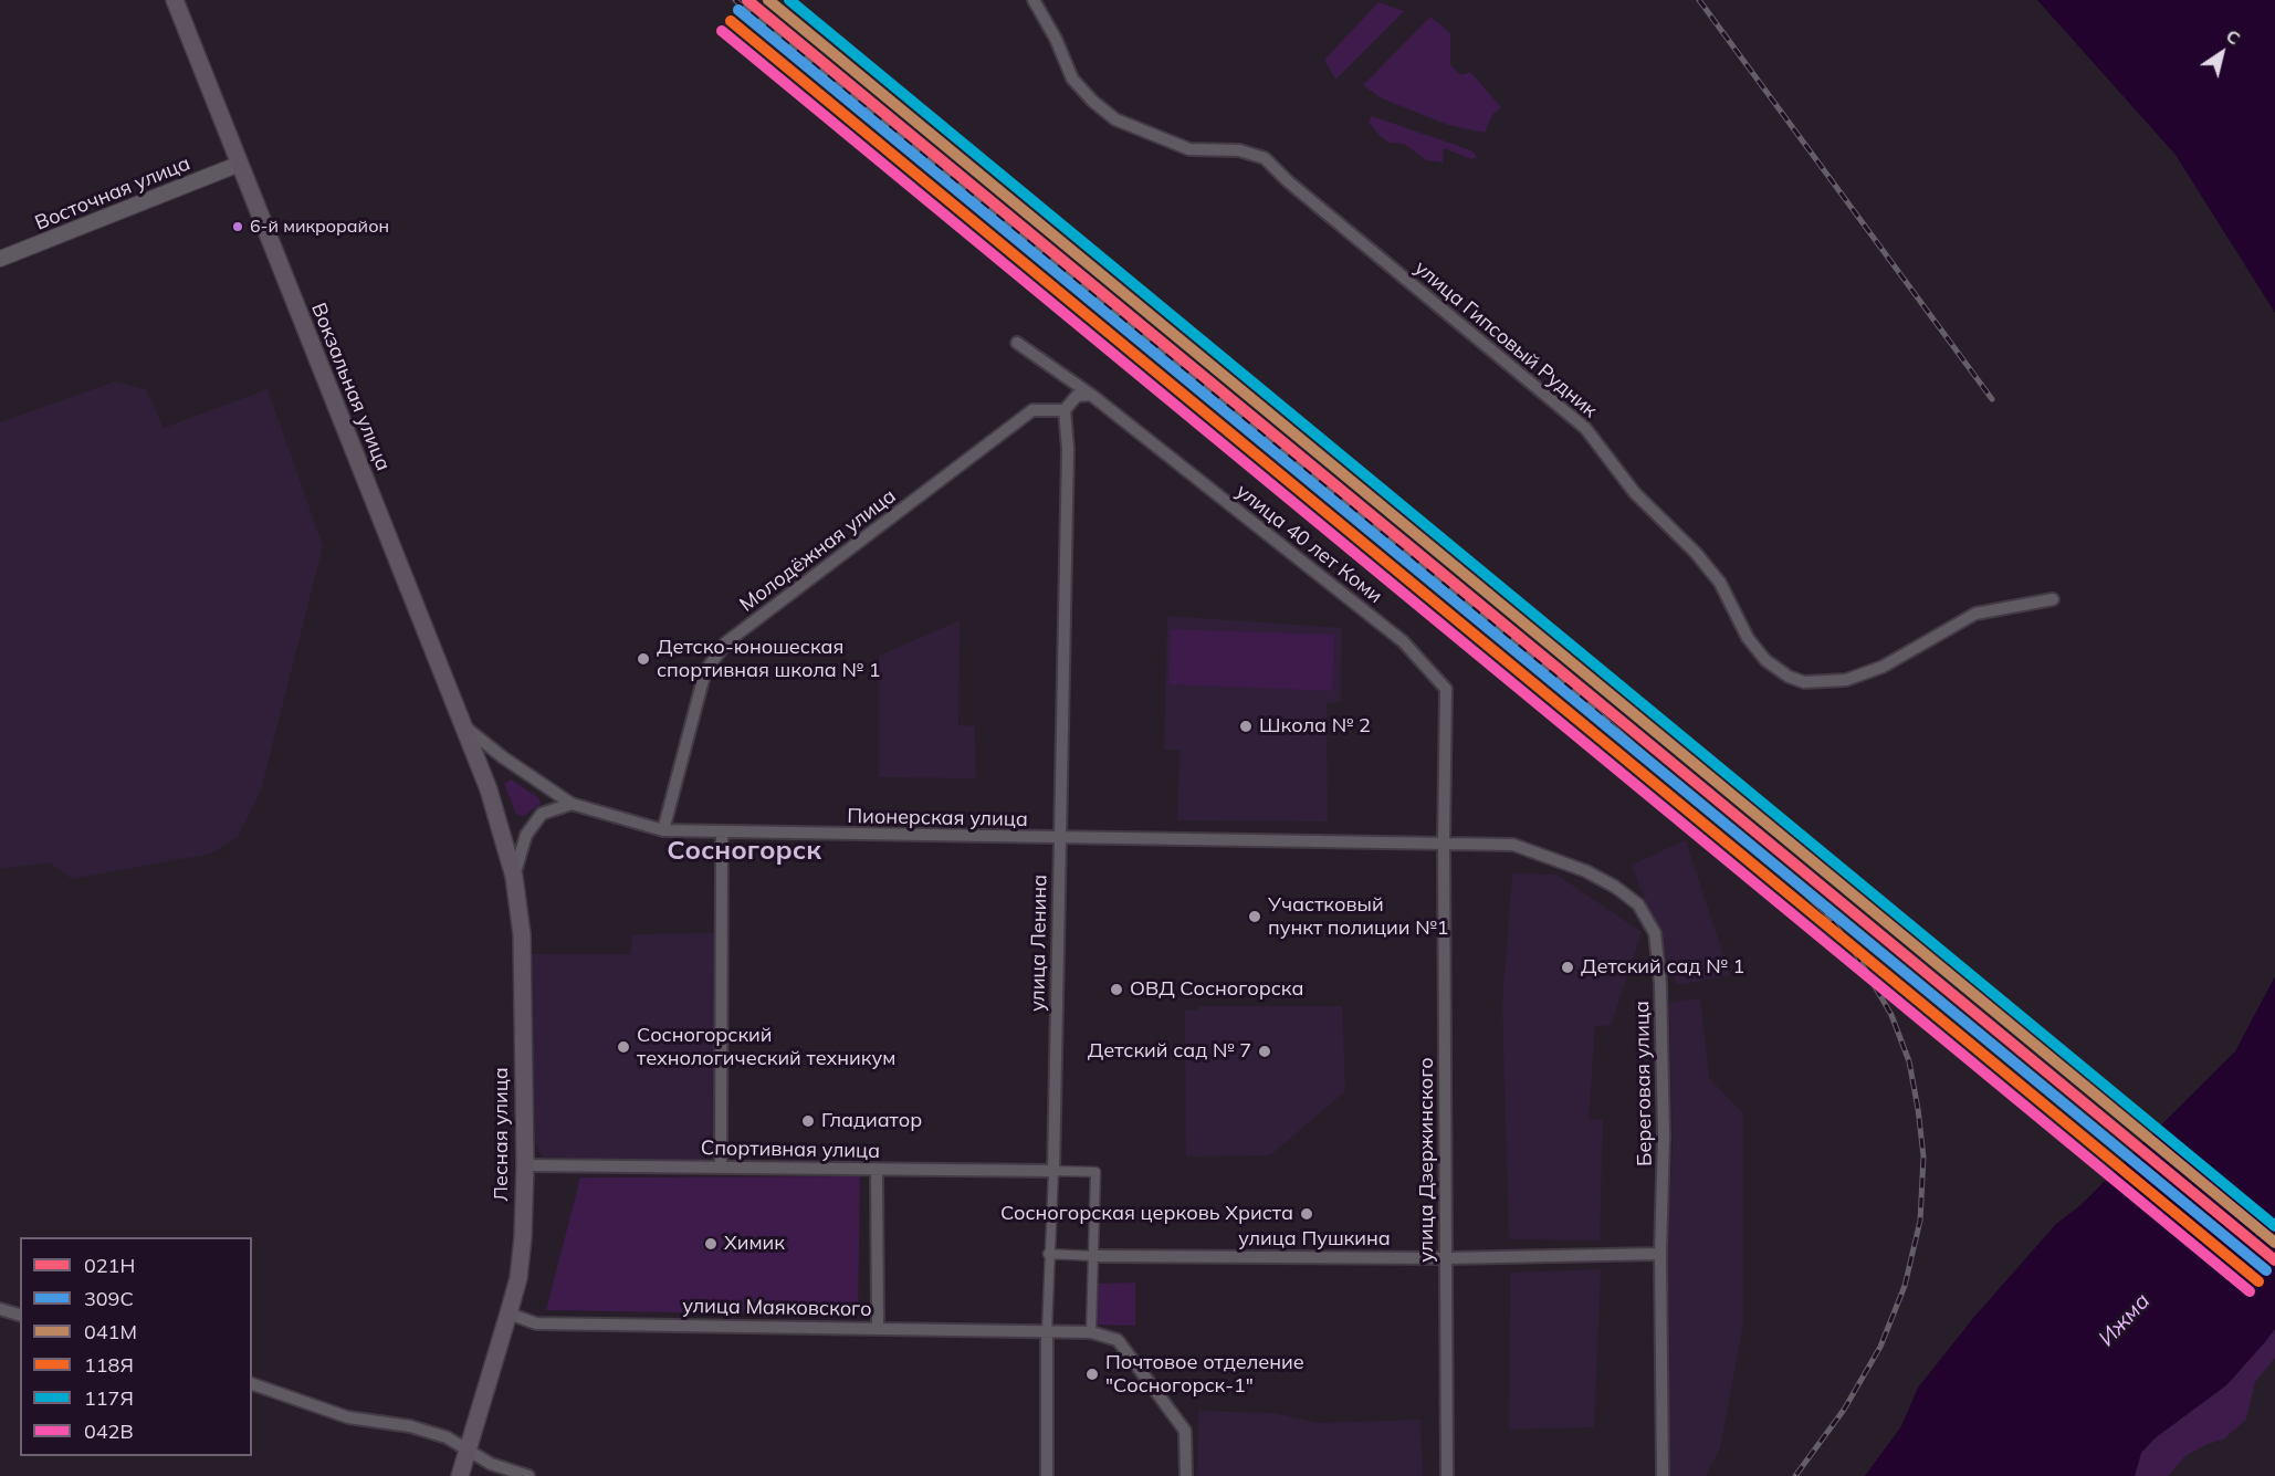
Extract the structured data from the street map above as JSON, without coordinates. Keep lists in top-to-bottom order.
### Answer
{
  "streets": {
    "main road": ["Вокзальная улица", "Лесная улица"],
    "street": [
      "Восточная улица",
      "улица Гипсовый Рудник",
      "улица 40 лет Коми",
      "Молодёжная улица",
      "Пионерская улица",
      "улица Ленина",
      "Береговая улица",
      "Спортивная улица",
      "улица Дзержинского",
      "улица Пушкина",
      "улица Маяковского"
    ]
  },
  "crossings": [
    ["Восточная улица", "Вокзальная улица"],
    ["Вокзальная улица", "Пионерская улица"],
    ["Вокзальная улица", "Лесная улица"],
    ["улица 40 лет Коми", "Пионерская улица"],
    ["улица 40 лет Коми", "Береговая улица"],
    ["улица 40 лет Коми", "улица Дзержинского"],
    ["Молодёжная улица", "Пионерская улица"],
    ["Молодёжная улица", "улица Ленина"],
    ["Пионерская улица", "улица Ленина"],
    ["Пионерская улица", "Береговая улица"],
    ["Пионерская улица", "улица Дзержинского"],
    ["улица Ленина", "Спортивная улица"],
    ["улица Ленина", "улица Пушкина"],
    ["улица Ленина", "улица Маяковского"],
    ["Береговая улица", "улица Дзержинского"],
    ["Береговая улица", "улица Пушкина"],
    ["Лесная улица", "Спортивная улица"],
    ["Лесная улица", "улица Маяковского"],
    ["улица Дзержинского", "улица Пушкина"]
  ],
  "districts": ["Сосногорск"],
  "water": ["Ижма"],
  "places": [
    "6-й микрорайон",
    "Детско-юношеская спортивная школа № 1",
    "Школа № 2",
    "Участковый пункт полиции №1",
    "Детский сад № 1",
    "ОВД Сосногорска",
    "Сосногорский технологический техникум",
    "Детский сад № 7",
    "Гладиатор",
    "Сосногорская церковь Христа",
    "Химик",
    "Почтовое отделение \"Сосногорск-1\""
  ],
  "lines": [
    "transit line 021Н",
    "transit line 041М",
    "transit line 117Я",
    "transit line 309С",
    "transit line 118Я",
    "transit line 042В"
  ],
  "legend": [
    "021Н",
    "309С",
    "041М",
    "118Я",
    "117Я",
    "042В"
  ],
  "north": "top right"
}
